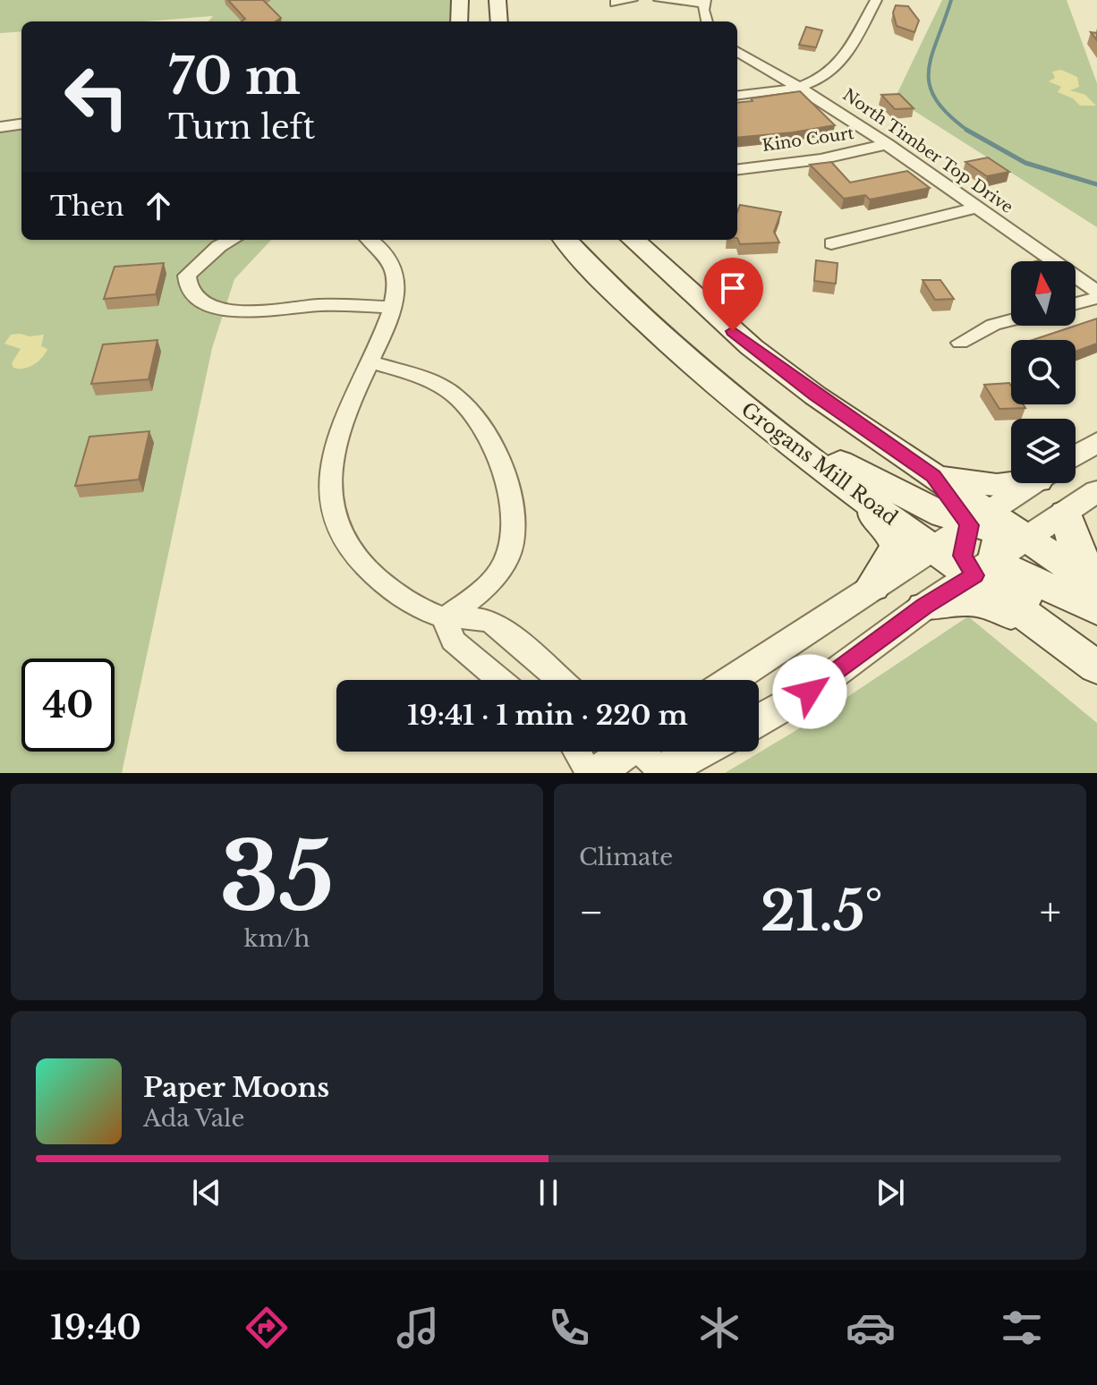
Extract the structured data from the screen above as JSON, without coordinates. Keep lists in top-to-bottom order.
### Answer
{
  "streets": {
    "main road": ["Grogans Mill Road"],
    "street": ["Kino Court", "North Timber Top Drive"]
  },
  "crossings": [
    ["Kino Court", "North Timber Top Drive"]
  ],
  "north": "top",
  "page": {
    "turn": ["70 m", "Turn left"],
    "then": "Then",
    "limit": "40",
    "trip": "19:41 · 1 min · 220 m",
    "tile": [
      ["35", "km/h"],
      "Climate"
    ],
    "heat": ["−", "21.5°", "+"],
    "song": ["Paper Moons", "Ada Vale"],
    "tabs": "19:40"
  }
}
